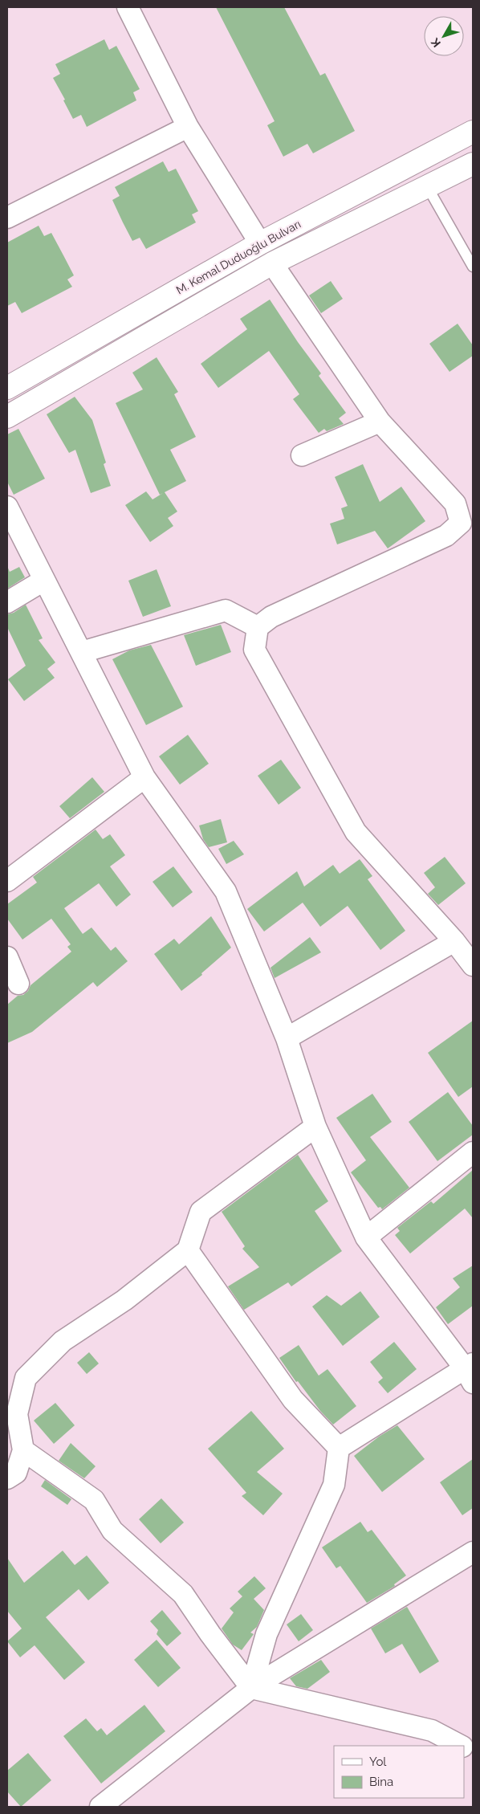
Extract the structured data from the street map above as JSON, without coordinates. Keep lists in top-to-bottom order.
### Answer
{
  "streets": {
    "street": ["M. Kemal Duduoğlu Bulvarı"]
  },
  "legend": ["Yol", "Bina"],
  "north": "bottom left"
}
